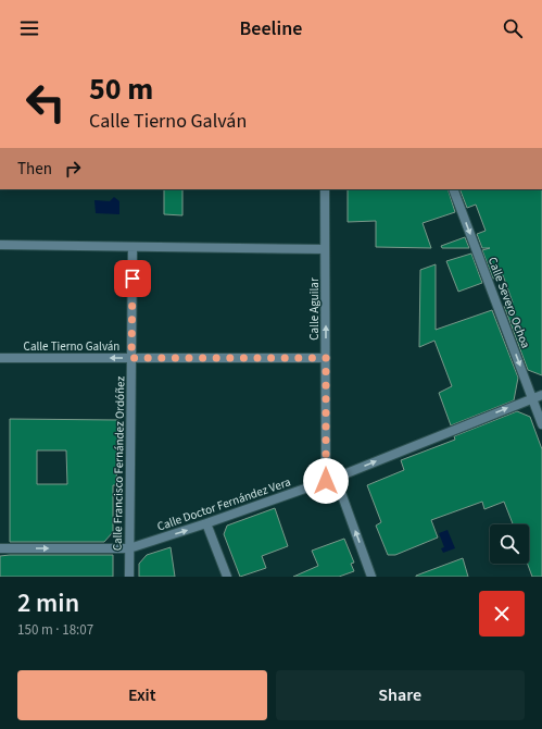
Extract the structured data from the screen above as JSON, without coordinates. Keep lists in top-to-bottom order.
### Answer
{
  "streets": {
    "street": [
      "Calle Severo Ochoa",
      "Calle Aguilar",
      "Calle Tierno Galván",
      "Calle Francisco Fernández Ordóñez",
      "Calle Doctor Fernández Vera"
    ]
  },
  "crossings": [
    ["Calle Severo Ochoa", "Calle Doctor Fernández Vera"],
    ["Calle Aguilar", "Calle Tierno Galván"],
    ["Calle Aguilar", "Calle Doctor Fernández Vera"],
    ["Calle Tierno Galván", "Calle Francisco Fernández Ordóñez"],
    ["Calle Francisco Fernández Ordóñez", "Calle Doctor Fernández Vera"]
  ],
  "one_way": [
    "Calle Severo Ochoa",
    "Calle Aguilar",
    "Calle Tierno Galván",
    "Calle Doctor Fernández Vera"
  ],
  "page": {
    "header": "Beeline",
    "turn": ["50 m", "Calle Tierno Galván"],
    "then": "Then",
    "heading": ["2 min", "150 m · 18:07"],
    "buttons": ["Exit", "Share"]
  }
}
